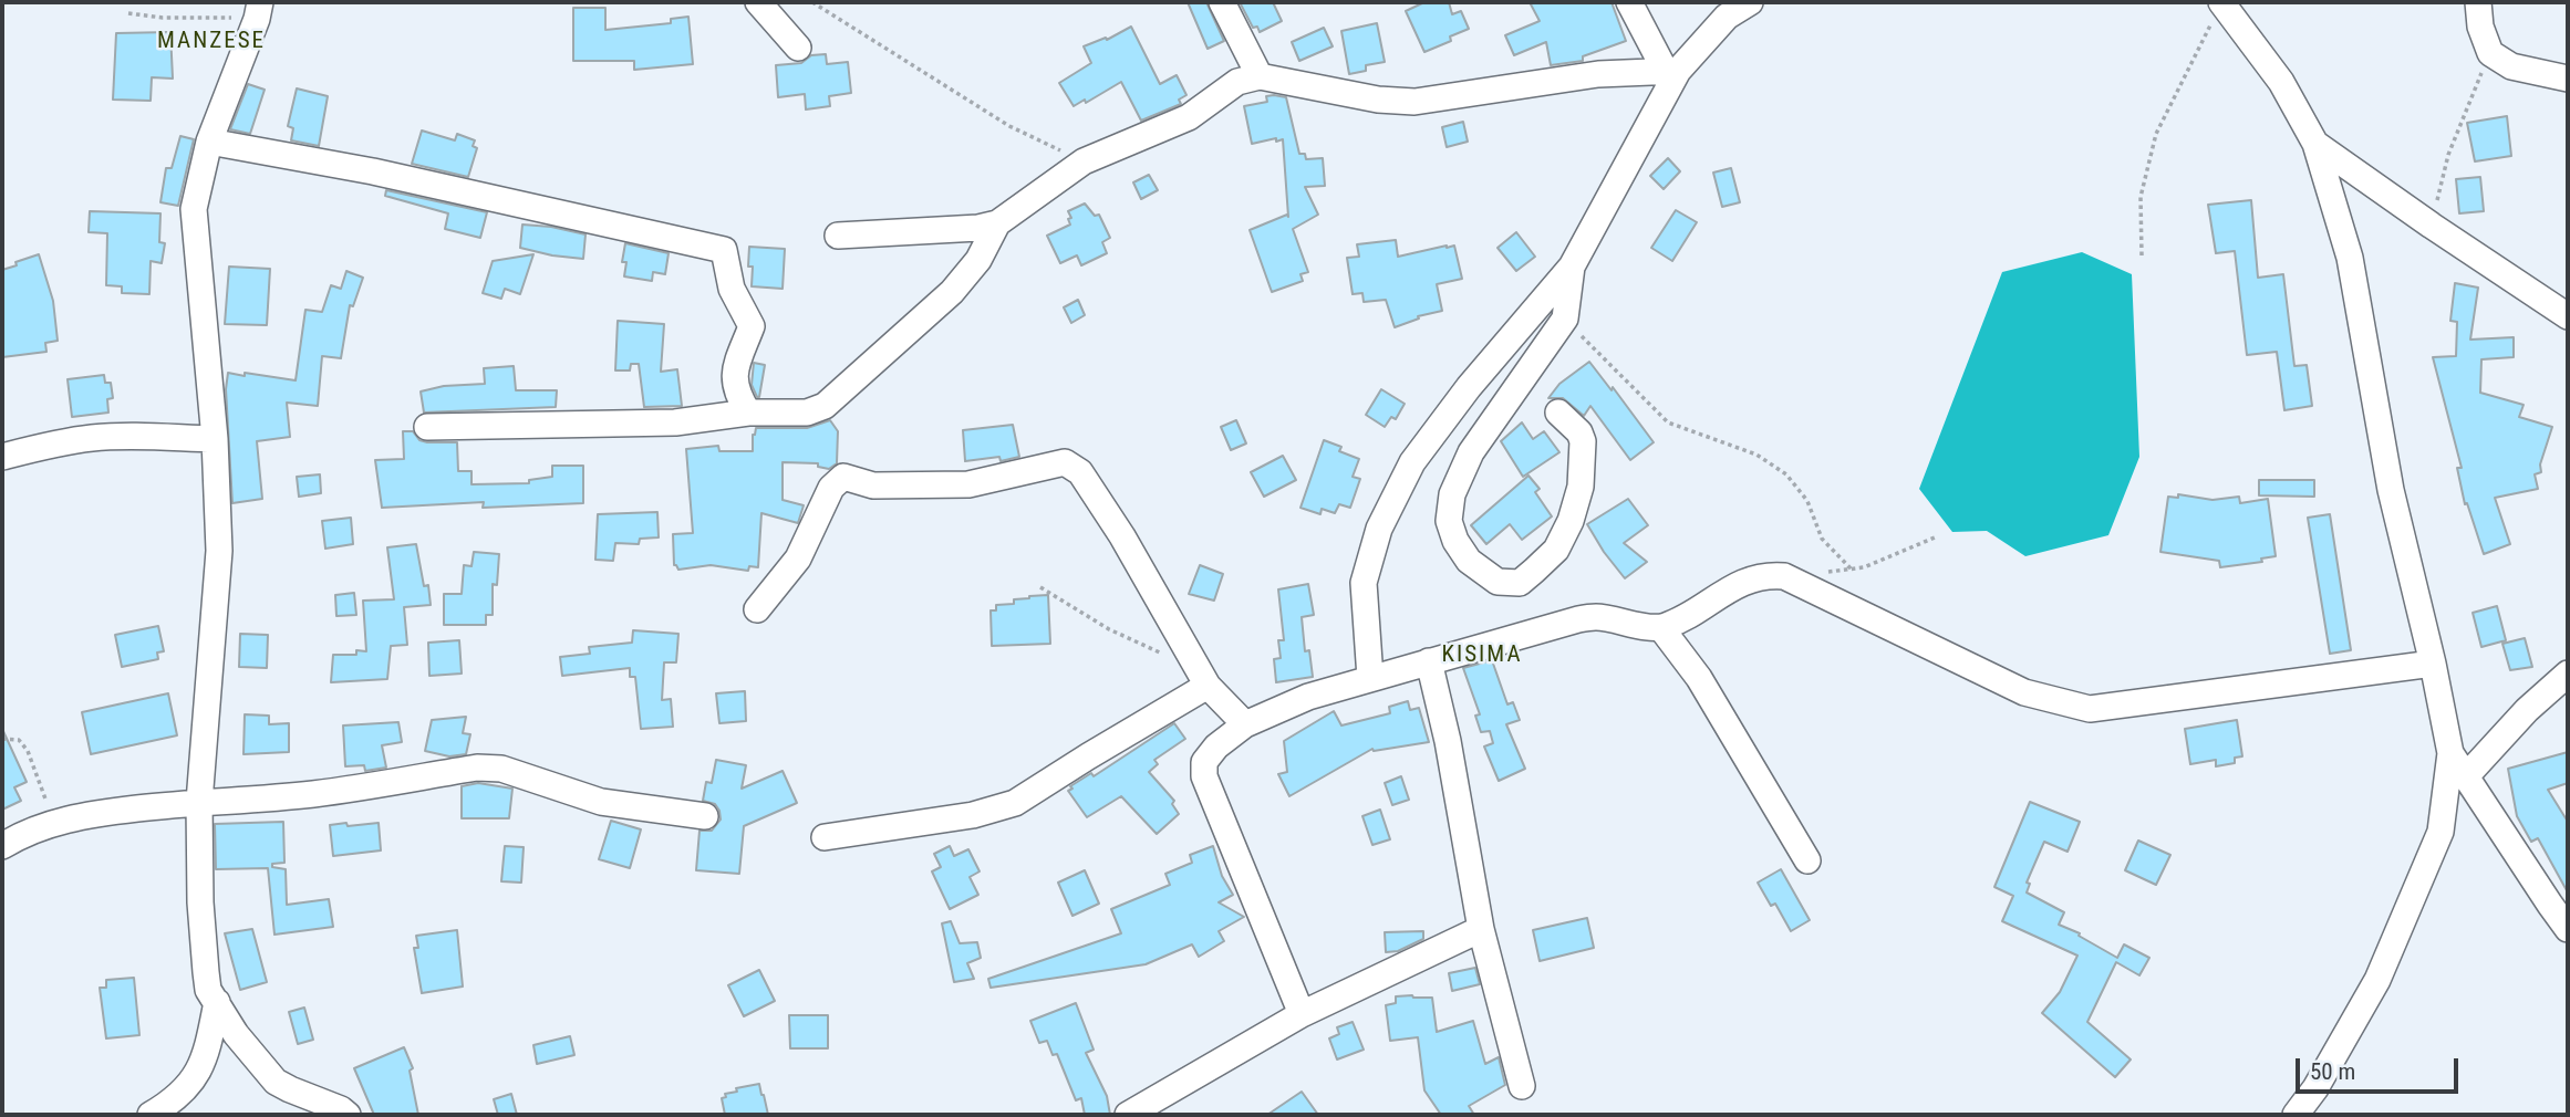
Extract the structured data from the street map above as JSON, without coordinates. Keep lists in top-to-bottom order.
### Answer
{
  "districts": ["MANZESE", "KISIMA"],
  "scale_bar": "50 m"
}
